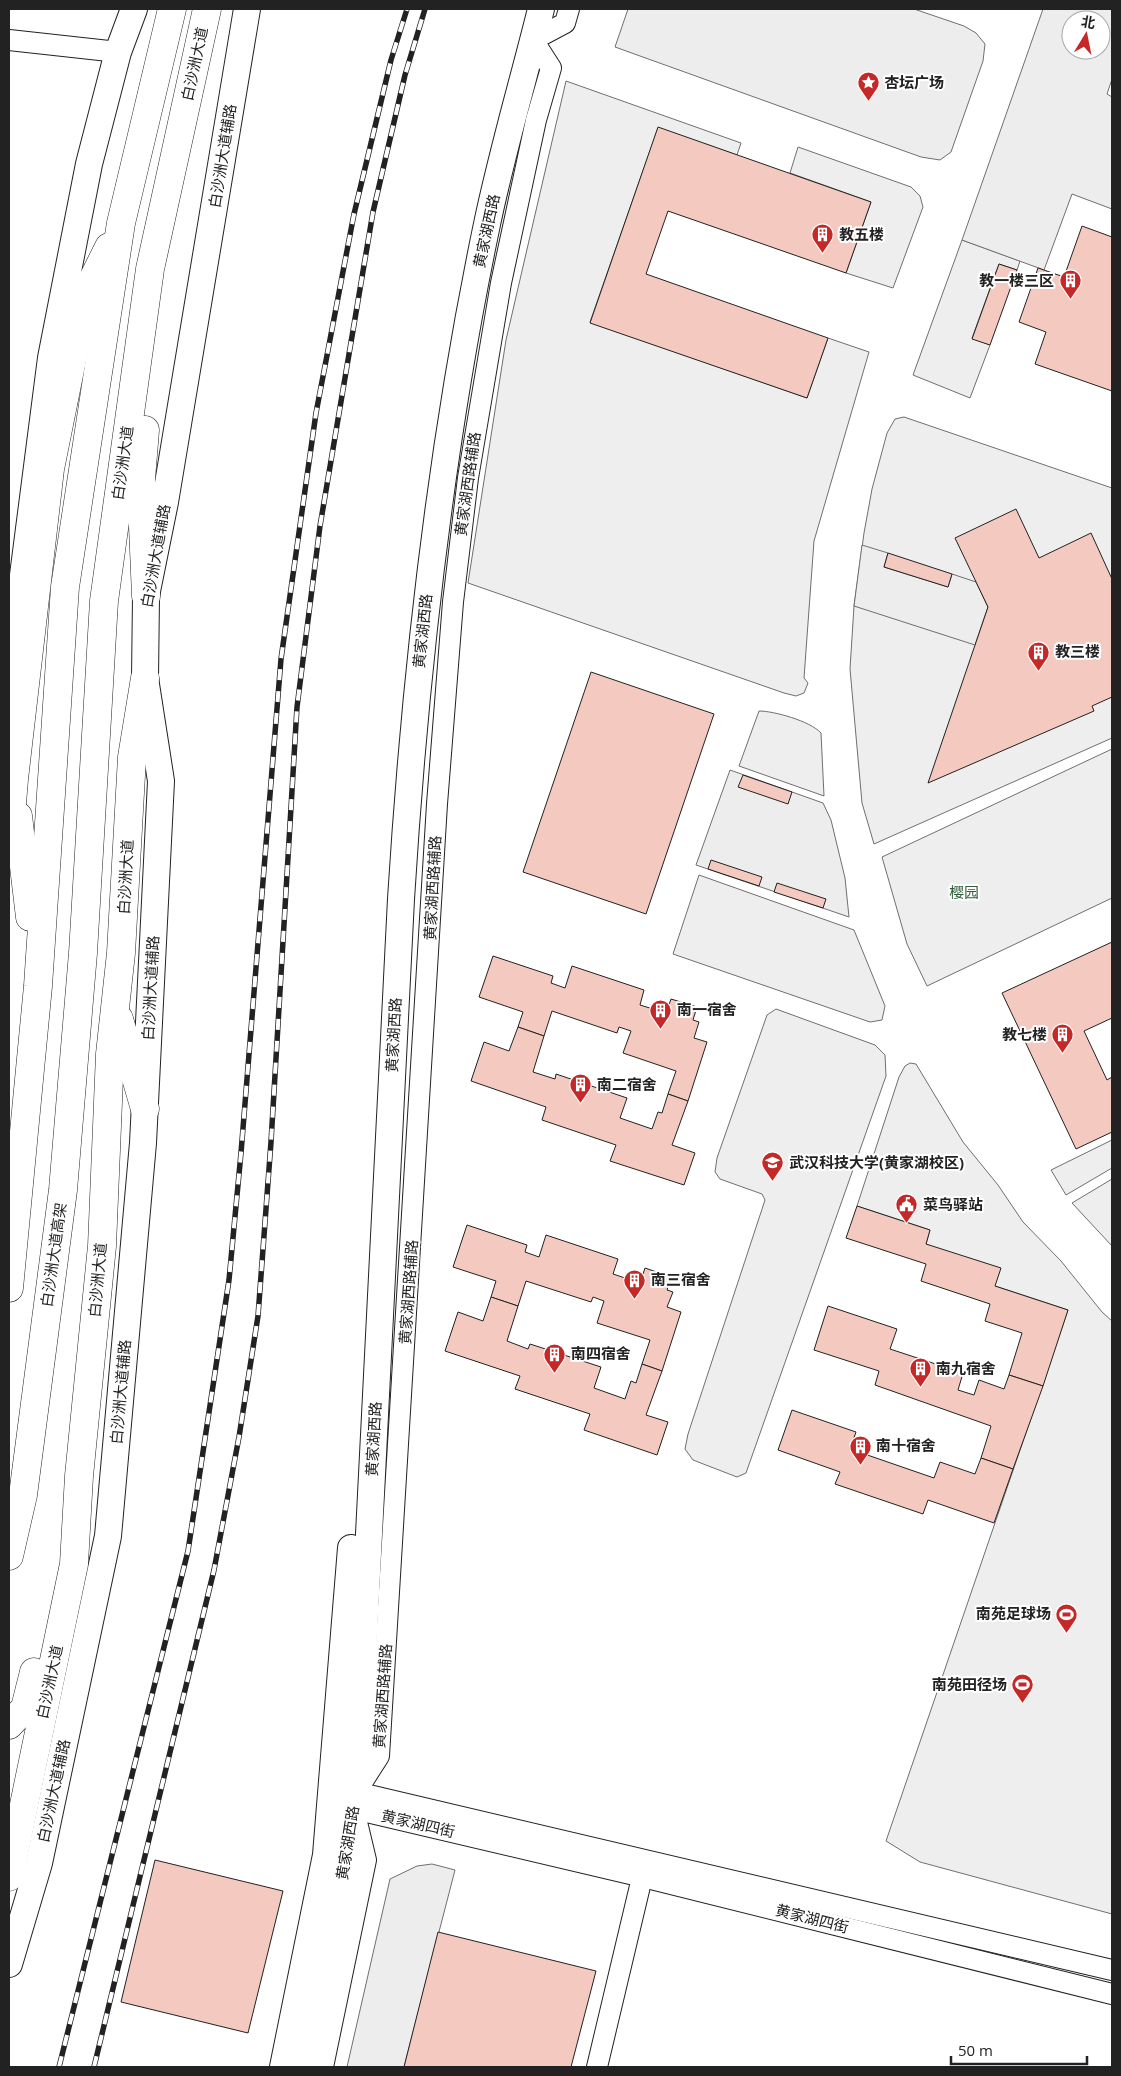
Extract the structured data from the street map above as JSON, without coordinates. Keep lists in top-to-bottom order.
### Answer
{
  "streets": {
    "highway": ["白沙洲大道", "白沙洲大道高架"],
    "main road": ["白沙洲大道辅路", "黄家湖西路"],
    "street": ["黄家湖四街"]
  },
  "crossings": [
    ["白沙洲大道", "白沙洲大道辅路"],
    ["白沙洲大道", "白沙洲大道高架"],
    ["黄家湖西路", "黄家湖四街"]
  ],
  "parks": ["樱园"],
  "places": {
    "place": ["杏坛广场"],
    "building": [
      "教五楼",
      "教一楼三区",
      "教三楼",
      "南一宿舍",
      "教七楼",
      "南二宿舍",
      "南三宿舍",
      "南四宿舍",
      "南九宿舍",
      "南十宿舍"
    ],
    "school or university": ["武汉科技大学(黄家湖校区)"],
    "public building": ["菜鸟驿站"],
    "sports": ["南苑足球场", "南苑田径场"]
  },
  "scale_bar": "50 m",
  "north": "top"
}
